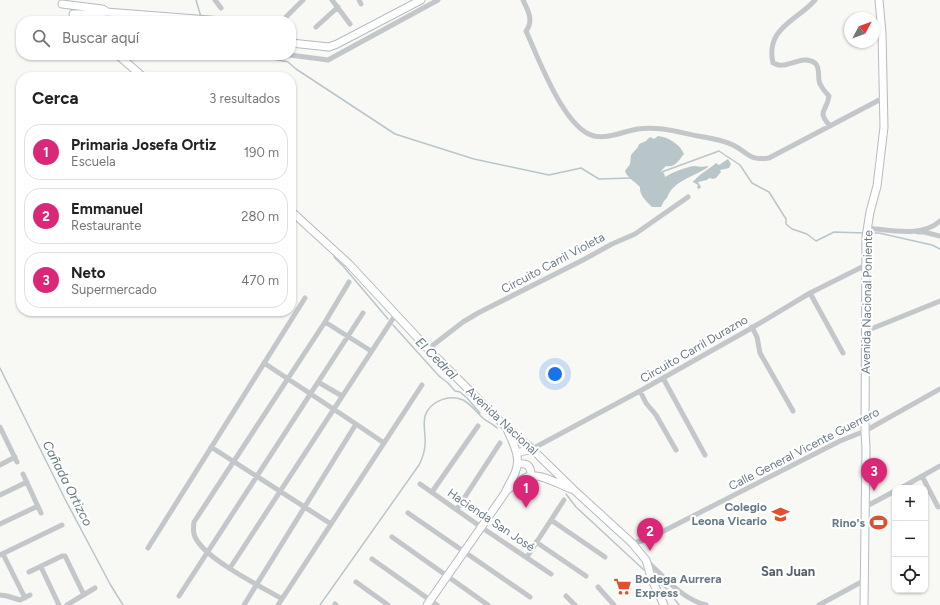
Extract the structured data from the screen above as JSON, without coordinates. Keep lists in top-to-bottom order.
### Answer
{
  "streets": {
    "main road": ["Avenida Nacional Poniente", "Avenida Nacional"],
    "street": [
      "Circuito Carril Violeta",
      "Circuito Carril Durazno",
      "Calle General Vicente Guerrero",
      "Hacienda San José"
    ]
  },
  "crossings": [
    ["Circuito Carril Violeta", "Avenida Nacional"],
    ["Avenida Nacional Poniente", "Circuito Carril Durazno"],
    ["Avenida Nacional Poniente", "Calle General Vicente Guerrero"],
    ["Circuito Carril Durazno", "Avenida Nacional"],
    ["Avenida Nacional", "Calle General Vicente Guerrero"]
  ],
  "districts": ["San Juan"],
  "water": ["El Cedral", "Cañada Ortizco"],
  "places": {
    "school or university": ["Colegio Leona Vicario"],
    "sports": ["Rino's"],
    "supermarket": ["Bodega Aurrera Express"]
  },
  "north": "top right",
  "page": {
    "search": "Buscar aquí",
    "heading": ["Cerca", "3 resultados"],
    "list": [
      {
        "mark": "1",
        "name": "Primaria Josefa Ortiz",
        "note": "Escuela",
        "value": "190 m"
      },
      {
        "mark": "2",
        "name": "Emmanuel",
        "note": "Restaurante",
        "value": "280 m"
      },
      {
        "mark": "3",
        "name": "Neto",
        "note": "Supermercado",
        "value": "470 m"
      }
    ],
    "pins": ["3", "1", "2"],
    "map_buttons": ["+", "−"]
  }
}
